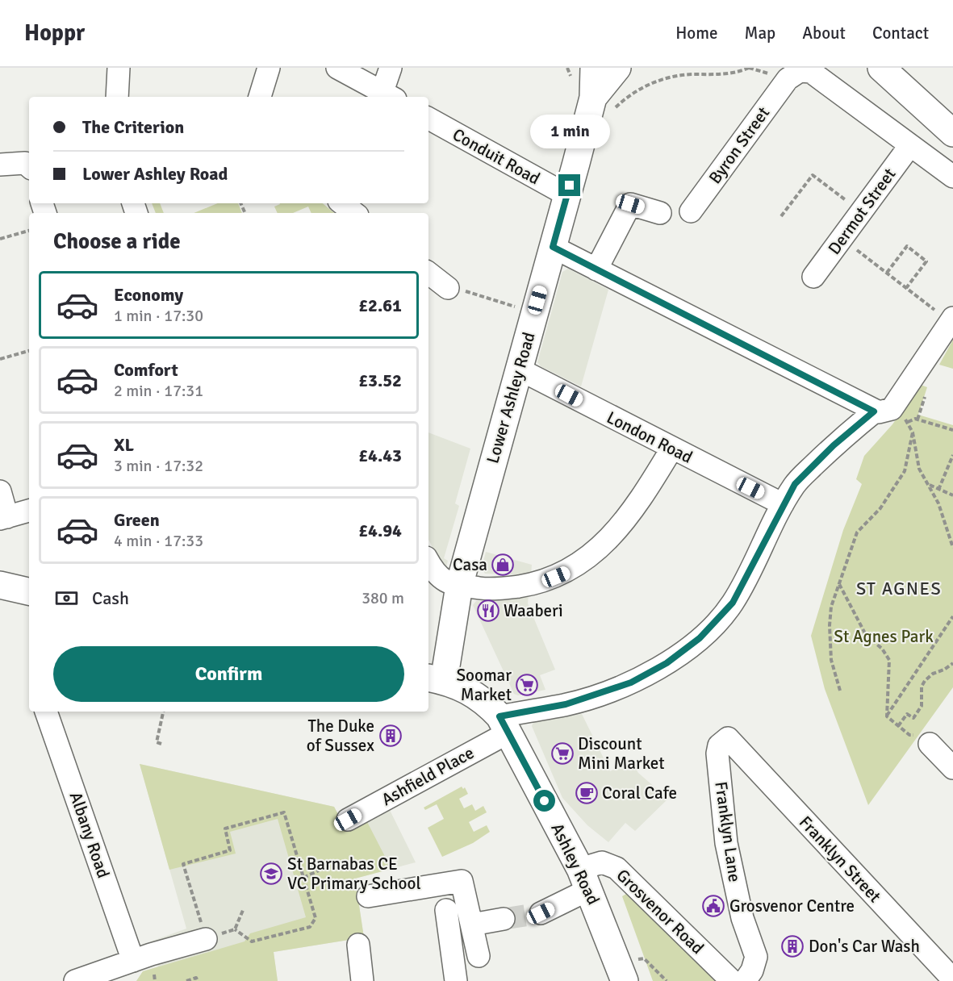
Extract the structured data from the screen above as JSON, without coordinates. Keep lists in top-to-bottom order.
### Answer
{
  "streets": {
    "main road": ["Lower Ashley Road", "Ashley Road"],
    "street": [
      "Byron Street",
      "Conduit Road",
      "Dermot Street",
      "London Road",
      "Ashfield Place",
      "Franklyn Lane",
      "Albany Road",
      "Franklyn Street",
      "Grosvenor Road"
    ]
  },
  "crossings": [
    ["Byron Street", "Dermot Street"],
    ["Conduit Road", "Lower Ashley Road"],
    ["Lower Ashley Road", "London Road"],
    ["Lower Ashley Road", "Ashley Road"],
    ["London Road", "Ashfield Place"],
    ["Ashfield Place", "Ashley Road"],
    ["Franklyn Lane", "Franklyn Street"],
    ["Ashley Road", "Grosvenor Road"]
  ],
  "districts": ["ST AGNES"],
  "parks": ["St Agnes Park"],
  "places": {
    "shop": ["Casa"],
    "restaurant": ["Waaberi"],
    "supermarket": ["Soomar Market", "Discount Mini Market"],
    "building": ["The Duke of Sussex", "Don's Car Wash"],
    "cafe": ["Coral Cafe"],
    "school or university": ["St Barnabas CE VC Primary School"],
    "public building": ["Grosvenor Centre"]
  },
  "page": {
    "header": "Hoppr",
    "nav": [
      "Home",
      "Map",
      "About",
      "Contact"
    ],
    "banner": ["The Criterion", "Lower Ashley Road"],
    "bubble": "1 min",
    "heading": "Choose a ride",
    "list": [
      {
        "name": "Economy",
        "note": "1 min · 17:30",
        "value": "£2.61"
      },
      {
        "name": "Comfort",
        "note": "2 min · 17:31",
        "value": "£3.52"
      },
      {
        "name": "XL",
        "note": "3 min · 17:32",
        "value": "£4.43"
      },
      {
        "name": "Green",
        "note": "4 min · 17:33",
        "value": "£4.94"
      }
    ],
    "pay": ["Cash", "380 m"],
    "buttons": "Confirm"
  }
}
